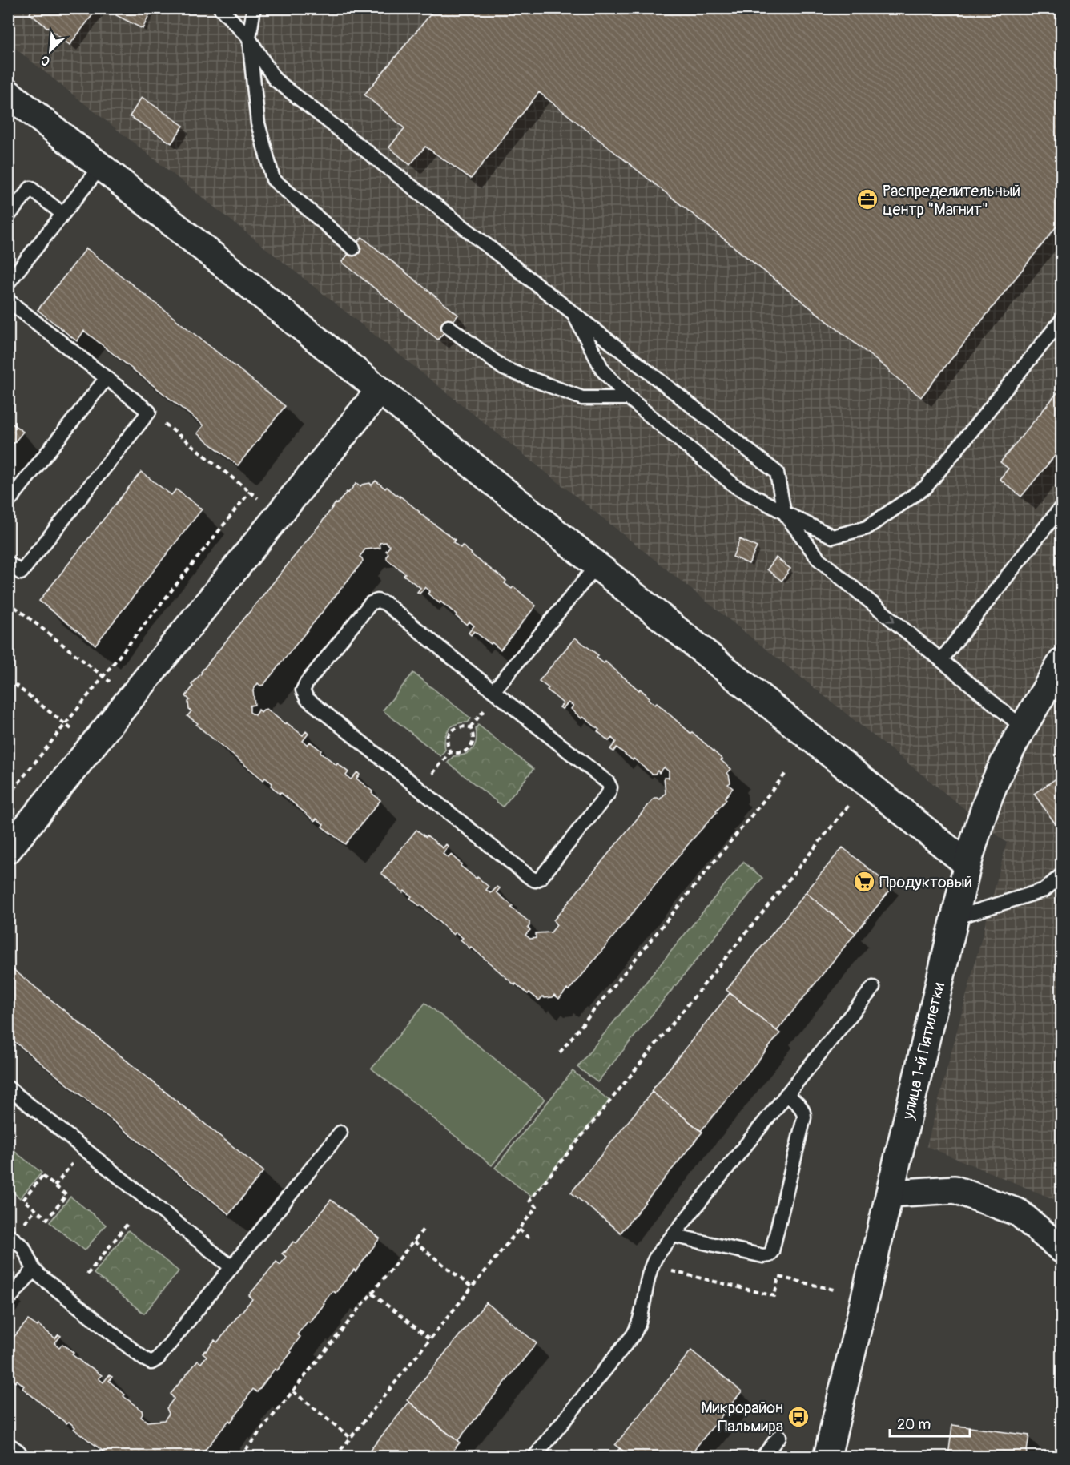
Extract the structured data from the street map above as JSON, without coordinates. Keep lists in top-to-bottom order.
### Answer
{
  "streets": {
    "street": ["улица 1-й Пятилетки"]
  },
  "places": {
    "office": ["Распределительный центр \"Магнит\""],
    "supermarket": ["Продуктовый"],
    "bus stop": ["Микрорайон Пальмира"]
  },
  "scale_bar": "20 m",
  "north": "bottom left"
}
